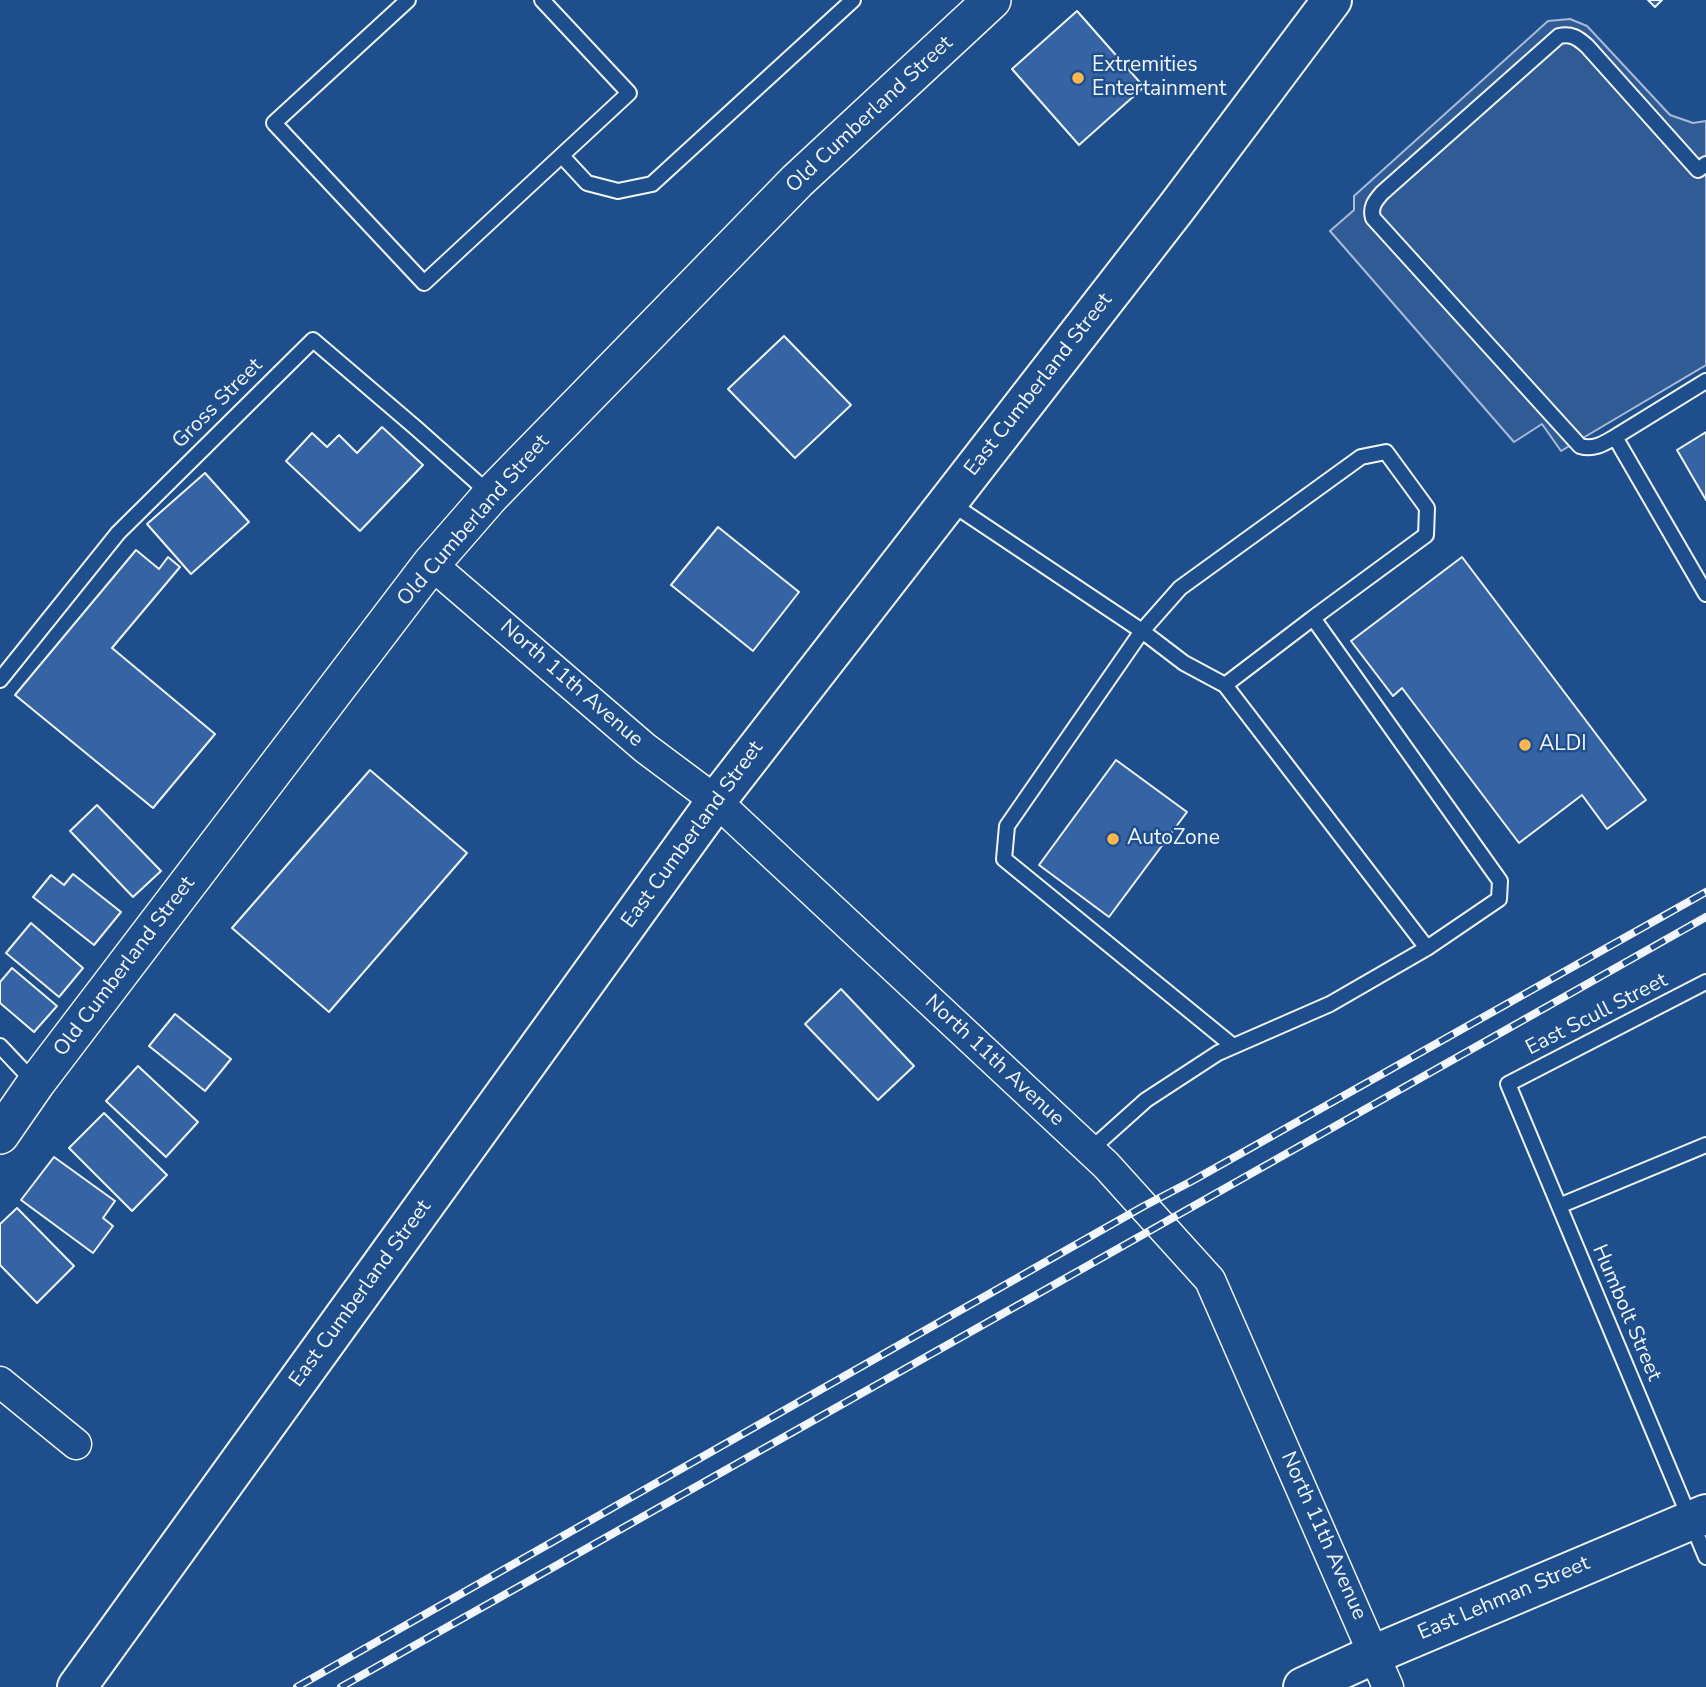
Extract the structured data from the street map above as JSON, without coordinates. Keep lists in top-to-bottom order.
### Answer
{
  "streets": {
    "main road": ["East Cumberland Street", "East Lehman Street"],
    "street": ["Old Cumberland Street", "North 11th Avenue"],
    "lane": ["Gross Street", "East Scull Street", "Humbolt Street"]
  },
  "crossings": [
    ["Old Cumberland Street", "Gross Street"],
    ["Old Cumberland Street", "North 11th Avenue"],
    ["East Cumberland Street", "North 11th Avenue"],
    ["North 11th Avenue", "East Lehman Street"],
    ["East Scull Street", "Humbolt Street"],
    ["Humbolt Street", "East Lehman Street"]
  ],
  "places": ["Extremities Entertainment", "ALDI", "AutoZone"]
}
